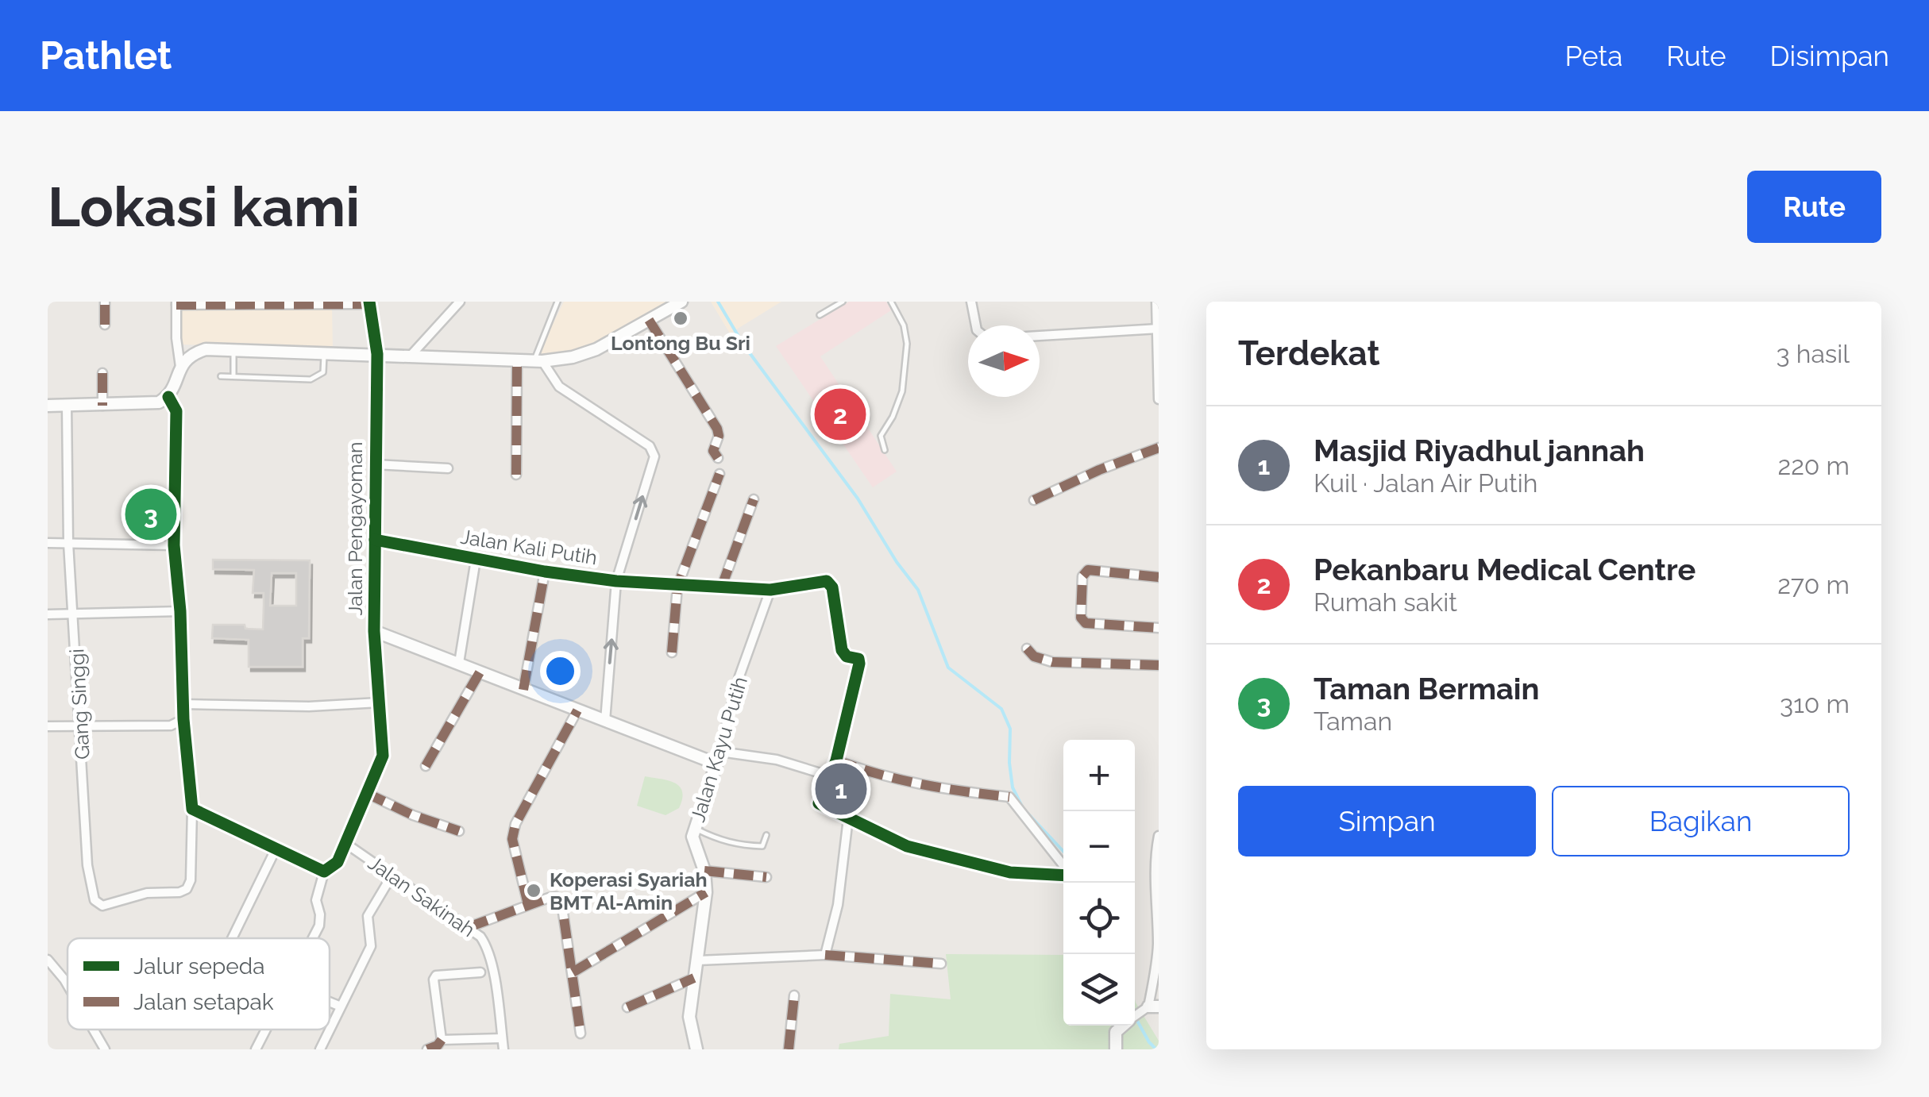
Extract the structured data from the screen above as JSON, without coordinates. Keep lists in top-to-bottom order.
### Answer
{
  "streets": {
    "street": [
      "Jalan Pengayoman",
      "Jalan Kali Putih",
      "Gang Singgi",
      "Jalan Kayu Putih",
      "Jalan Sakinah"
    ]
  },
  "crossings": [
    ["Jalan Pengayoman", "Jalan Kali Putih"],
    ["Jalan Pengayoman", "Jalan Sakinah"]
  ],
  "places": ["Lontong Bu Sri", "Koperasi Syariah BMT Al-Amin"],
  "legend": ["Jalur sepeda", "Jalan setapak"],
  "north": "right",
  "page": {
    "header": "Pathlet",
    "nav": ["Peta", "Rute", "Disimpan"],
    "buttons": [
      "Rute",
      ["Simpan", "Bagikan"]
    ],
    "title": "Lokasi kami",
    "heading": ["Terdekat", "3 hasil"],
    "pins": ["2", "3", "1"],
    "list": [
      {
        "mark": "1",
        "name": "Masjid Riyadhul jannah",
        "note": "Kuil · Jalan Air Putih",
        "value": "220 m"
      },
      {
        "mark": "2",
        "name": "Pekanbaru Medical Centre",
        "note": "Rumah sakit",
        "value": "270 m"
      },
      {
        "mark": "3",
        "name": "Taman Bermain",
        "note": "Taman",
        "value": "310 m"
      }
    ],
    "map_buttons": ["+", "−"]
  }
}
